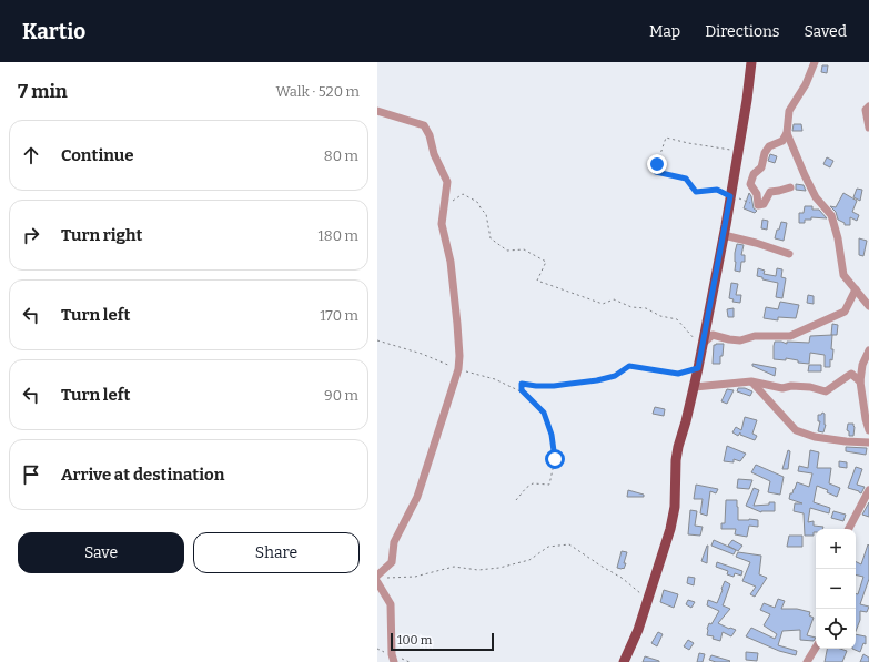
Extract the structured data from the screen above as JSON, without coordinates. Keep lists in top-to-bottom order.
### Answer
{
  "scale_bar": "100 m",
  "page": {
    "header": "Kartio",
    "nav": ["Map", "Directions", "Saved"],
    "heading": ["7 min", "Walk · 520 m"],
    "list": [
      ["Continue", "80 m"],
      ["Turn right", "180 m"],
      ["Turn left", "170 m"],
      ["Turn left", "90 m"],
      "Arrive at destination"
    ],
    "buttons": ["Save", "Share"],
    "map_buttons": ["+", "−"],
    "scale": "100 m"
  }
}
